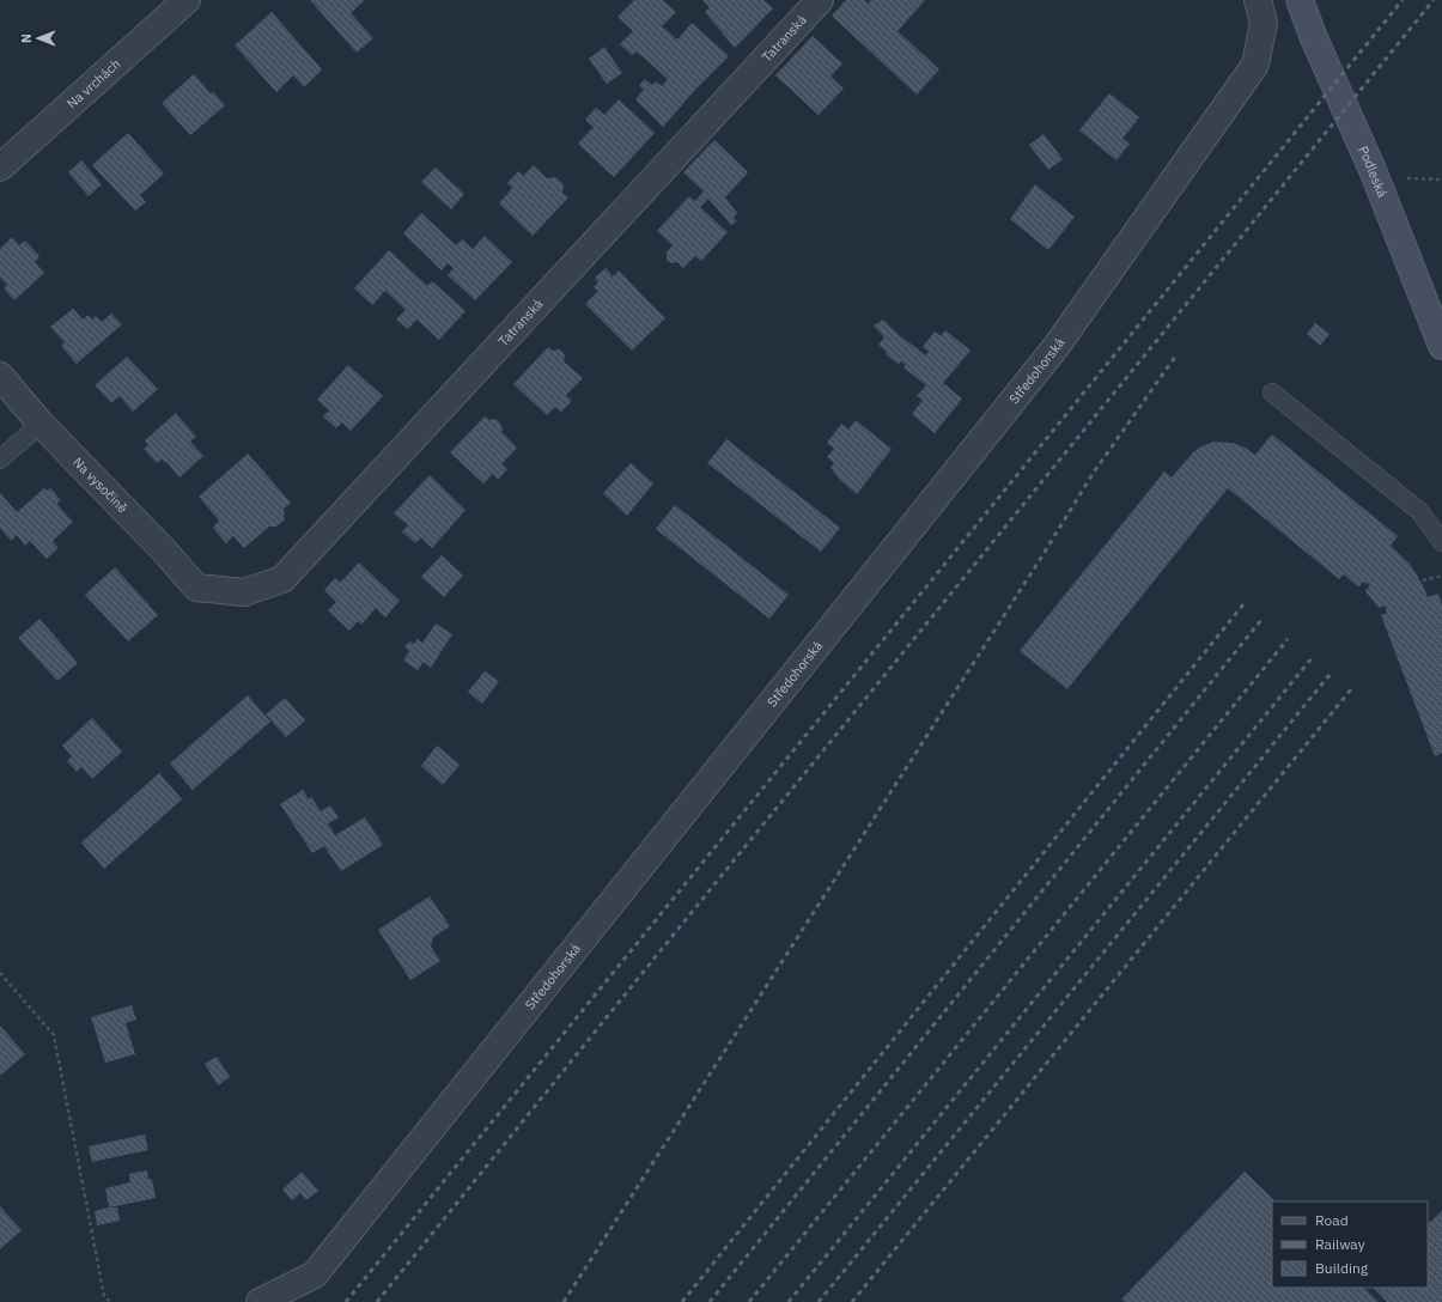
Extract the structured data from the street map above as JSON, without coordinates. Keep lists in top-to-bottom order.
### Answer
{
  "streets": {
    "main road": ["Podleská"],
    "street": [
      "Tatranská",
      "Na vrchách",
      "Středohorská",
      "Na vysočině"
    ]
  },
  "crossings": [
    ["Tatranská", "Na vysočině"]
  ],
  "legend": ["Road", "Railway", "Building"],
  "north": "left"
}
